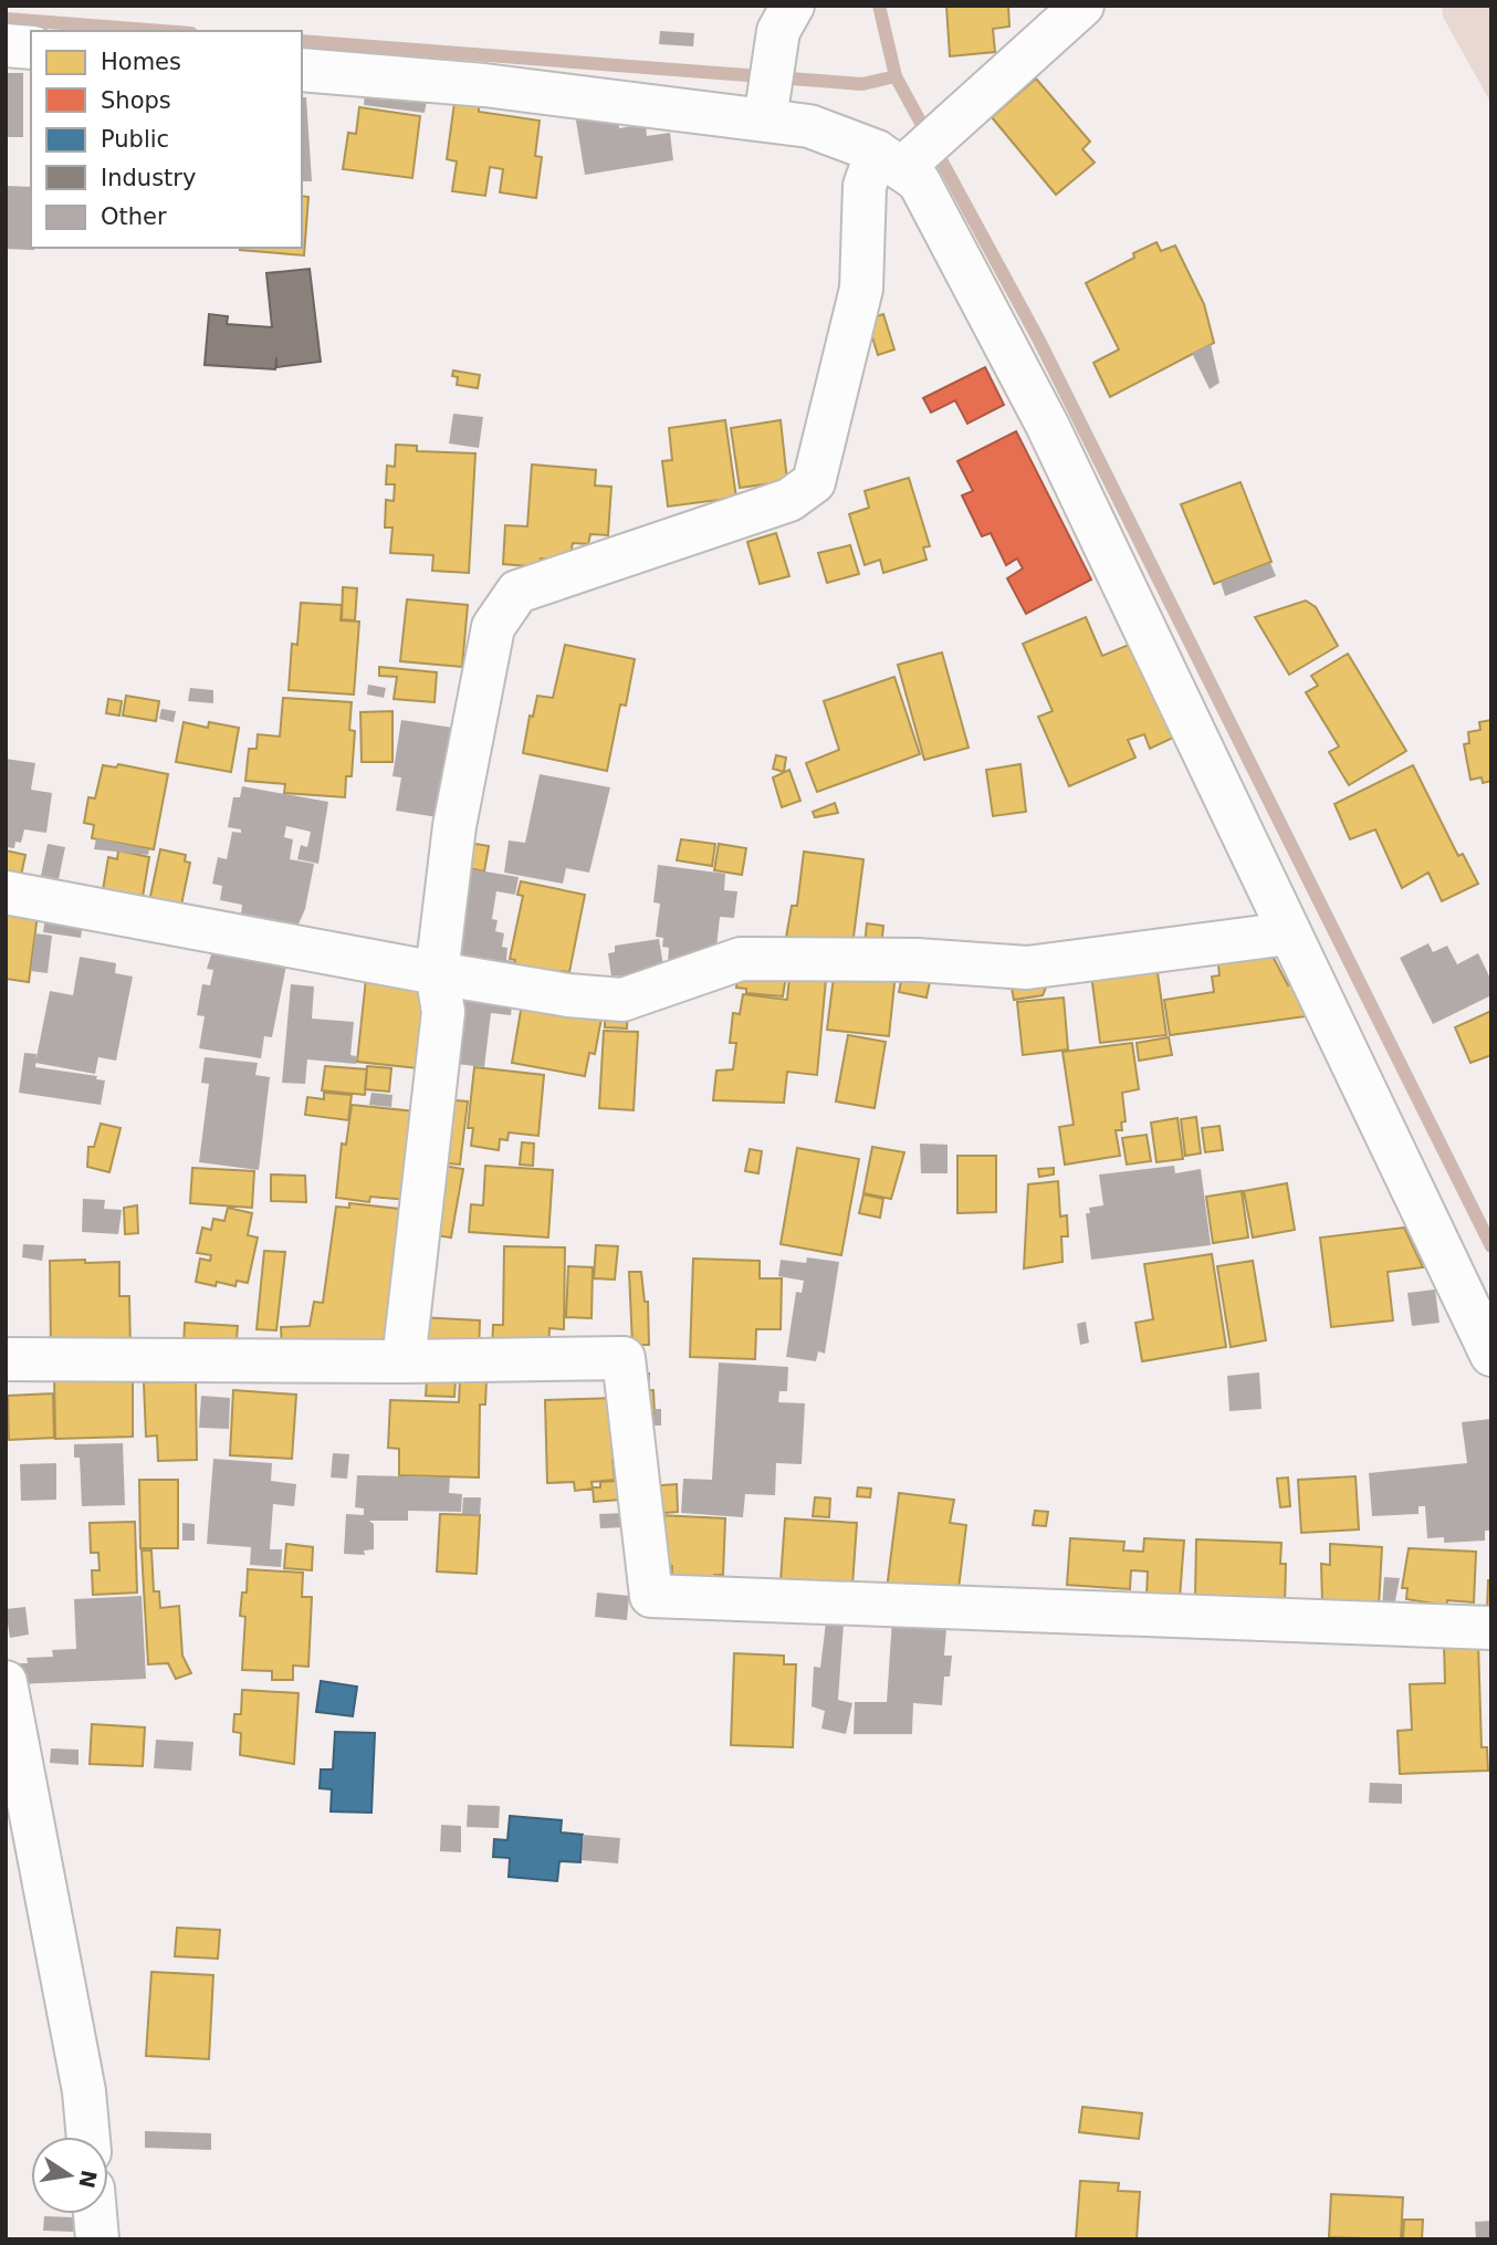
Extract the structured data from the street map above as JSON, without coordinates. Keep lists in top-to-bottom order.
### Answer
{
  "legend": [
    "Homes",
    "Shops",
    "Public",
    "Industry",
    "Other"
  ],
  "north": "right"
}
